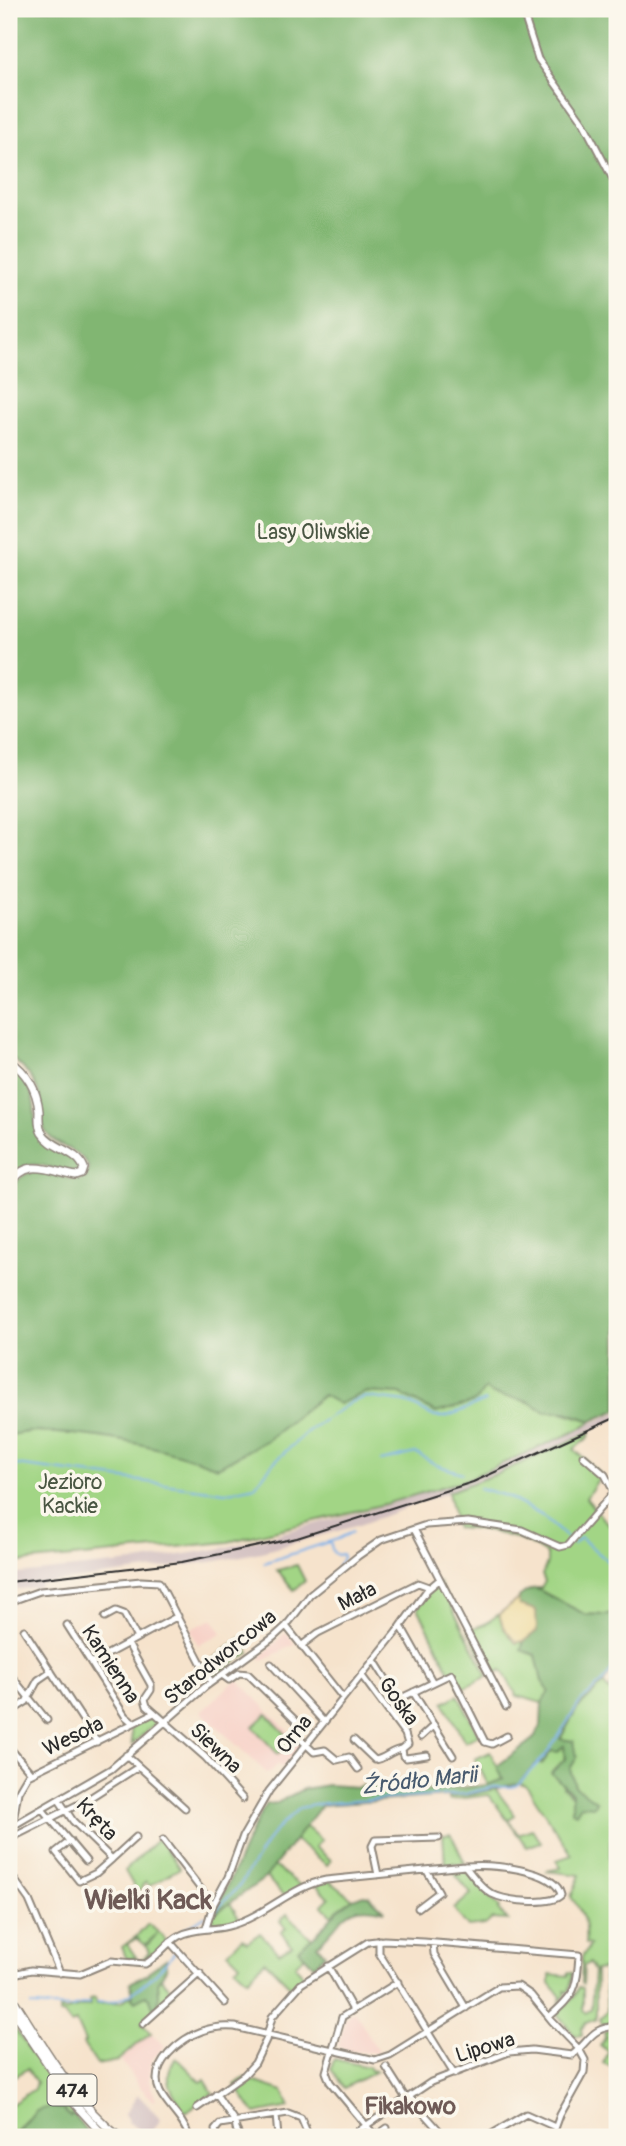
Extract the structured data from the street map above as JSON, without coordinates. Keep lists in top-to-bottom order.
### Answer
{
  "streets": {
    "main road": ["474"],
    "street": [
      "Mała",
      "Starodworcowa",
      "Kamienna",
      "Goska",
      "Orna",
      "Wesoła",
      "Siewna",
      "Kręta",
      "Lipowa"
    ]
  },
  "crossings": [
    ["Mała", "Orna"],
    ["Starodworcowa", "Kamienna"],
    ["Starodworcowa", "Siewna"],
    ["Starodworcowa", "Kręta"],
    ["Kamienna", "Wesoła"],
    ["Kamienna", "Siewna"],
    ["Goska", "Orna"]
  ],
  "districts": ["Wielki Kack", "Fikakowo"],
  "water": ["Źródło Marii"],
  "parks": ["Lasy Oliwskie", "Jezioro Kackie"]
}
